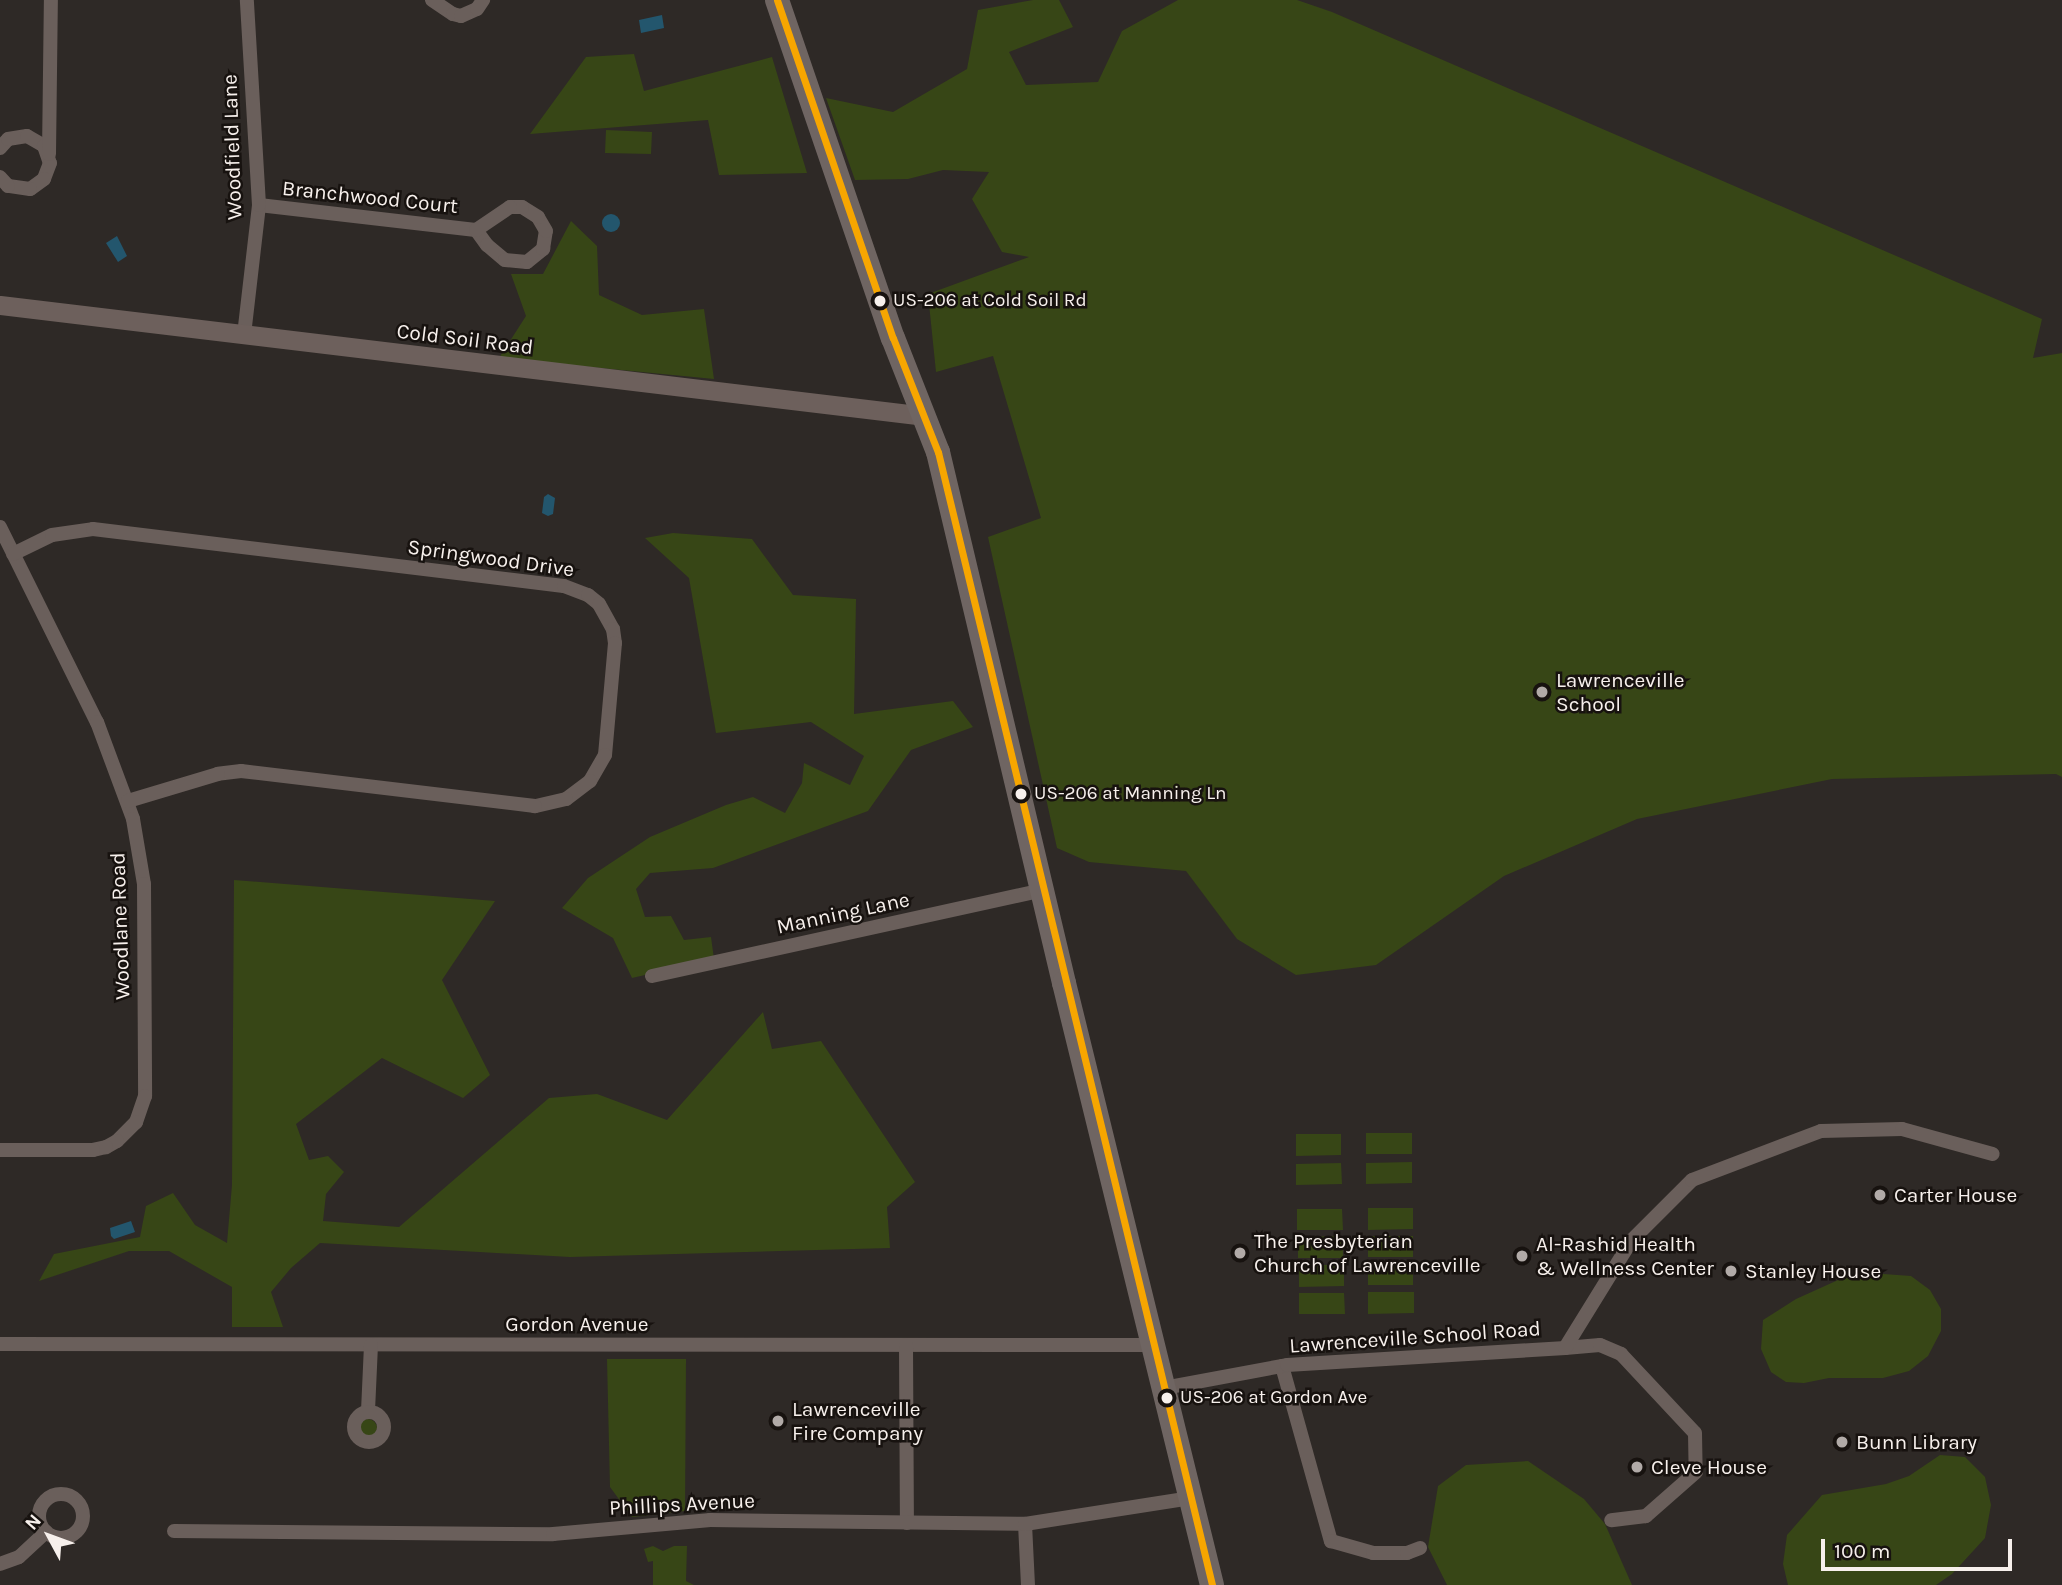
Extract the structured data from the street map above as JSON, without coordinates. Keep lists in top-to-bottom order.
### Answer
{
  "streets": {
    "street": [
      "Woodfield Lane",
      "Branchwood Court",
      "Cold Soil Road",
      "Springwood Drive",
      "Manning Lane",
      "Woodlane Road",
      "Gordon Avenue",
      "Lawrenceville School Road",
      "Phillips Avenue"
    ]
  },
  "crossings": [
    ["Woodfield Lane", "Branchwood Court"],
    ["Woodfield Lane", "Cold Soil Road"],
    ["Springwood Drive", "Woodlane Road"]
  ],
  "places": [
    "US-206 at Cold Soil Rd",
    "Lawrenceville School",
    "US-206 at Manning Ln",
    "Carter House",
    "The Presbyterian Church of Lawrenceville",
    "Al-Rashid Health & Wellness Center",
    "Stanley House",
    "US-206 at Gordon Ave",
    "Lawrenceville Fire Company",
    "Bunn Library",
    "Cleve House"
  ],
  "scale_bar": "100 m",
  "north": "top left"
}
